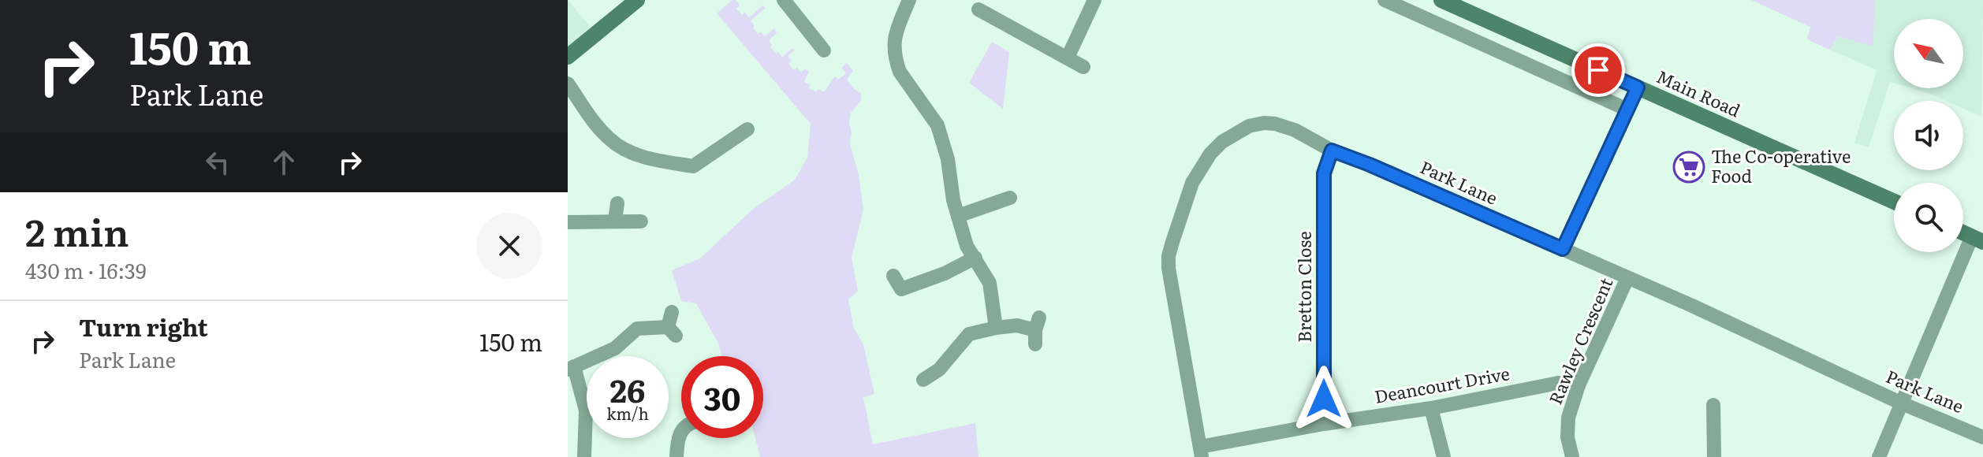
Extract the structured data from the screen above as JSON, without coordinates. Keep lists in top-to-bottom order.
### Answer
{
  "streets": {
    "street": [
      "Main Road",
      "Park Lane",
      "Bretton Close",
      "Rawley Crescent",
      "Deancourt Drive"
    ]
  },
  "crossings": [
    ["Park Lane", "Bretton Close"],
    ["Park Lane", "Rawley Crescent"],
    ["Park Lane", "Deancourt Drive"],
    ["Bretton Close", "Deancourt Drive"],
    ["Rawley Crescent", "Deancourt Drive"]
  ],
  "places": {
    "supermarket": ["The Co-operative Food"]
  },
  "north": "top left",
  "page": {
    "turn": ["150 m", "Park Lane"],
    "heading": ["2 min", "430 m · 16:39"],
    "list": [
      {
        "name": "Turn right",
        "note": "Park Lane",
        "value": "150 m"
      }
    ],
    "speed": "26 km/h",
    "limit": "30"
  }
}
